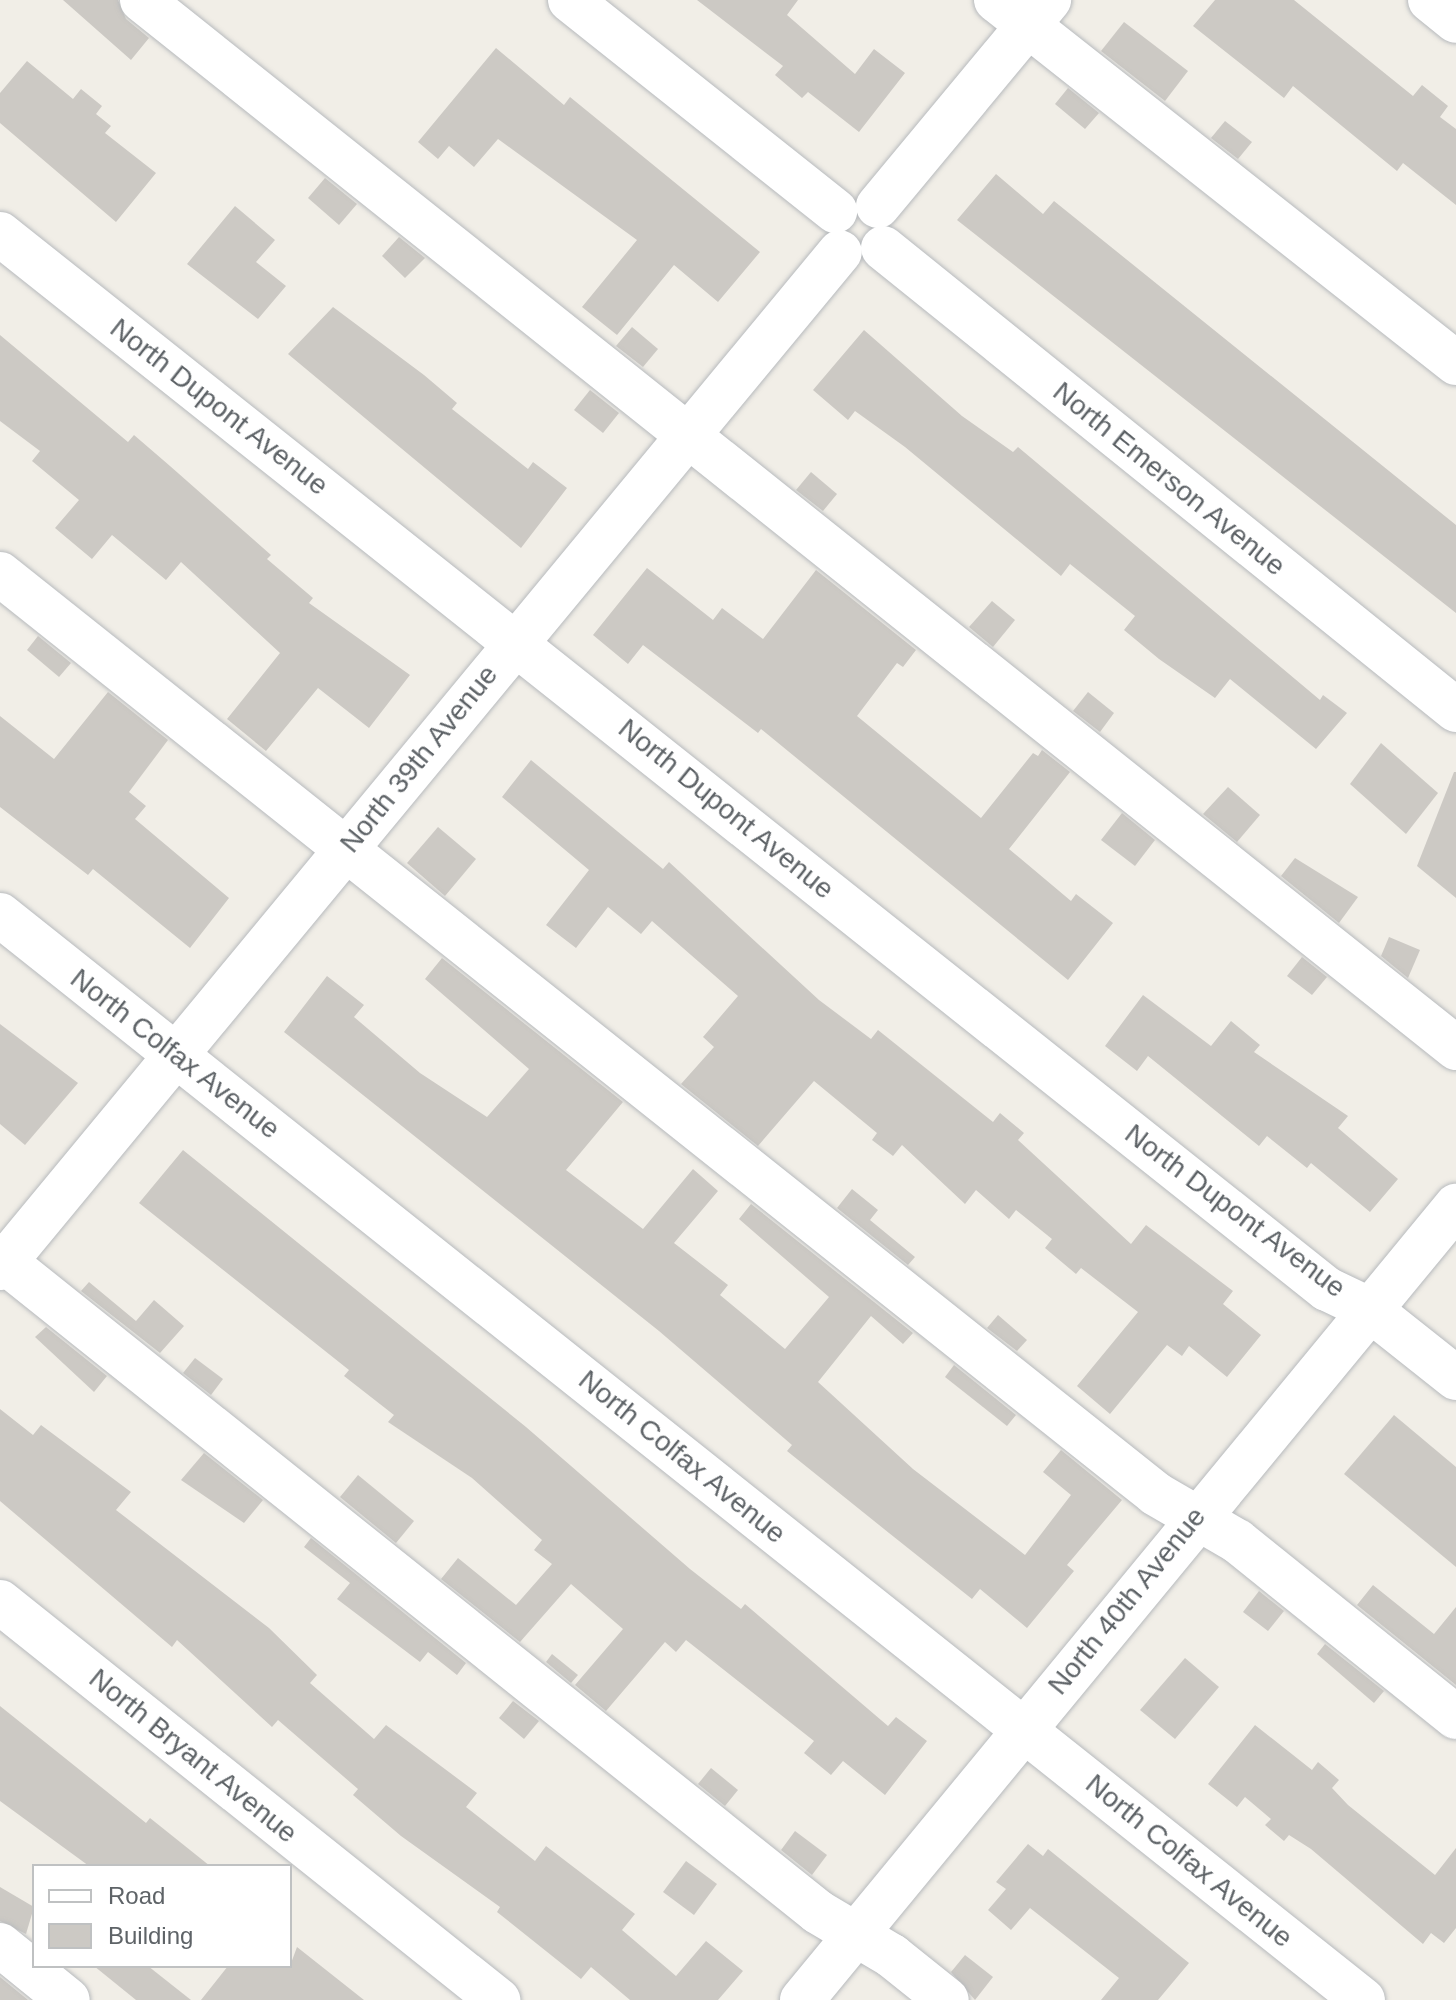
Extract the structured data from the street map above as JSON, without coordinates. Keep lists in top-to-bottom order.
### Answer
{
  "streets": {
    "street": [
      "North Dupont Avenue",
      "North Emerson Avenue",
      "North 39th Avenue",
      "North Colfax Avenue",
      "North 40th Avenue",
      "North Bryant Avenue"
    ]
  },
  "crossings": [
    ["North Dupont Avenue", "North 39th Avenue"],
    ["North Dupont Avenue", "North 40th Avenue"],
    ["North Emerson Avenue", "North 39th Avenue"],
    ["North 39th Avenue", "North Colfax Avenue"],
    ["North Colfax Avenue", "North 40th Avenue"]
  ],
  "legend": ["Road", "Building"]
}
